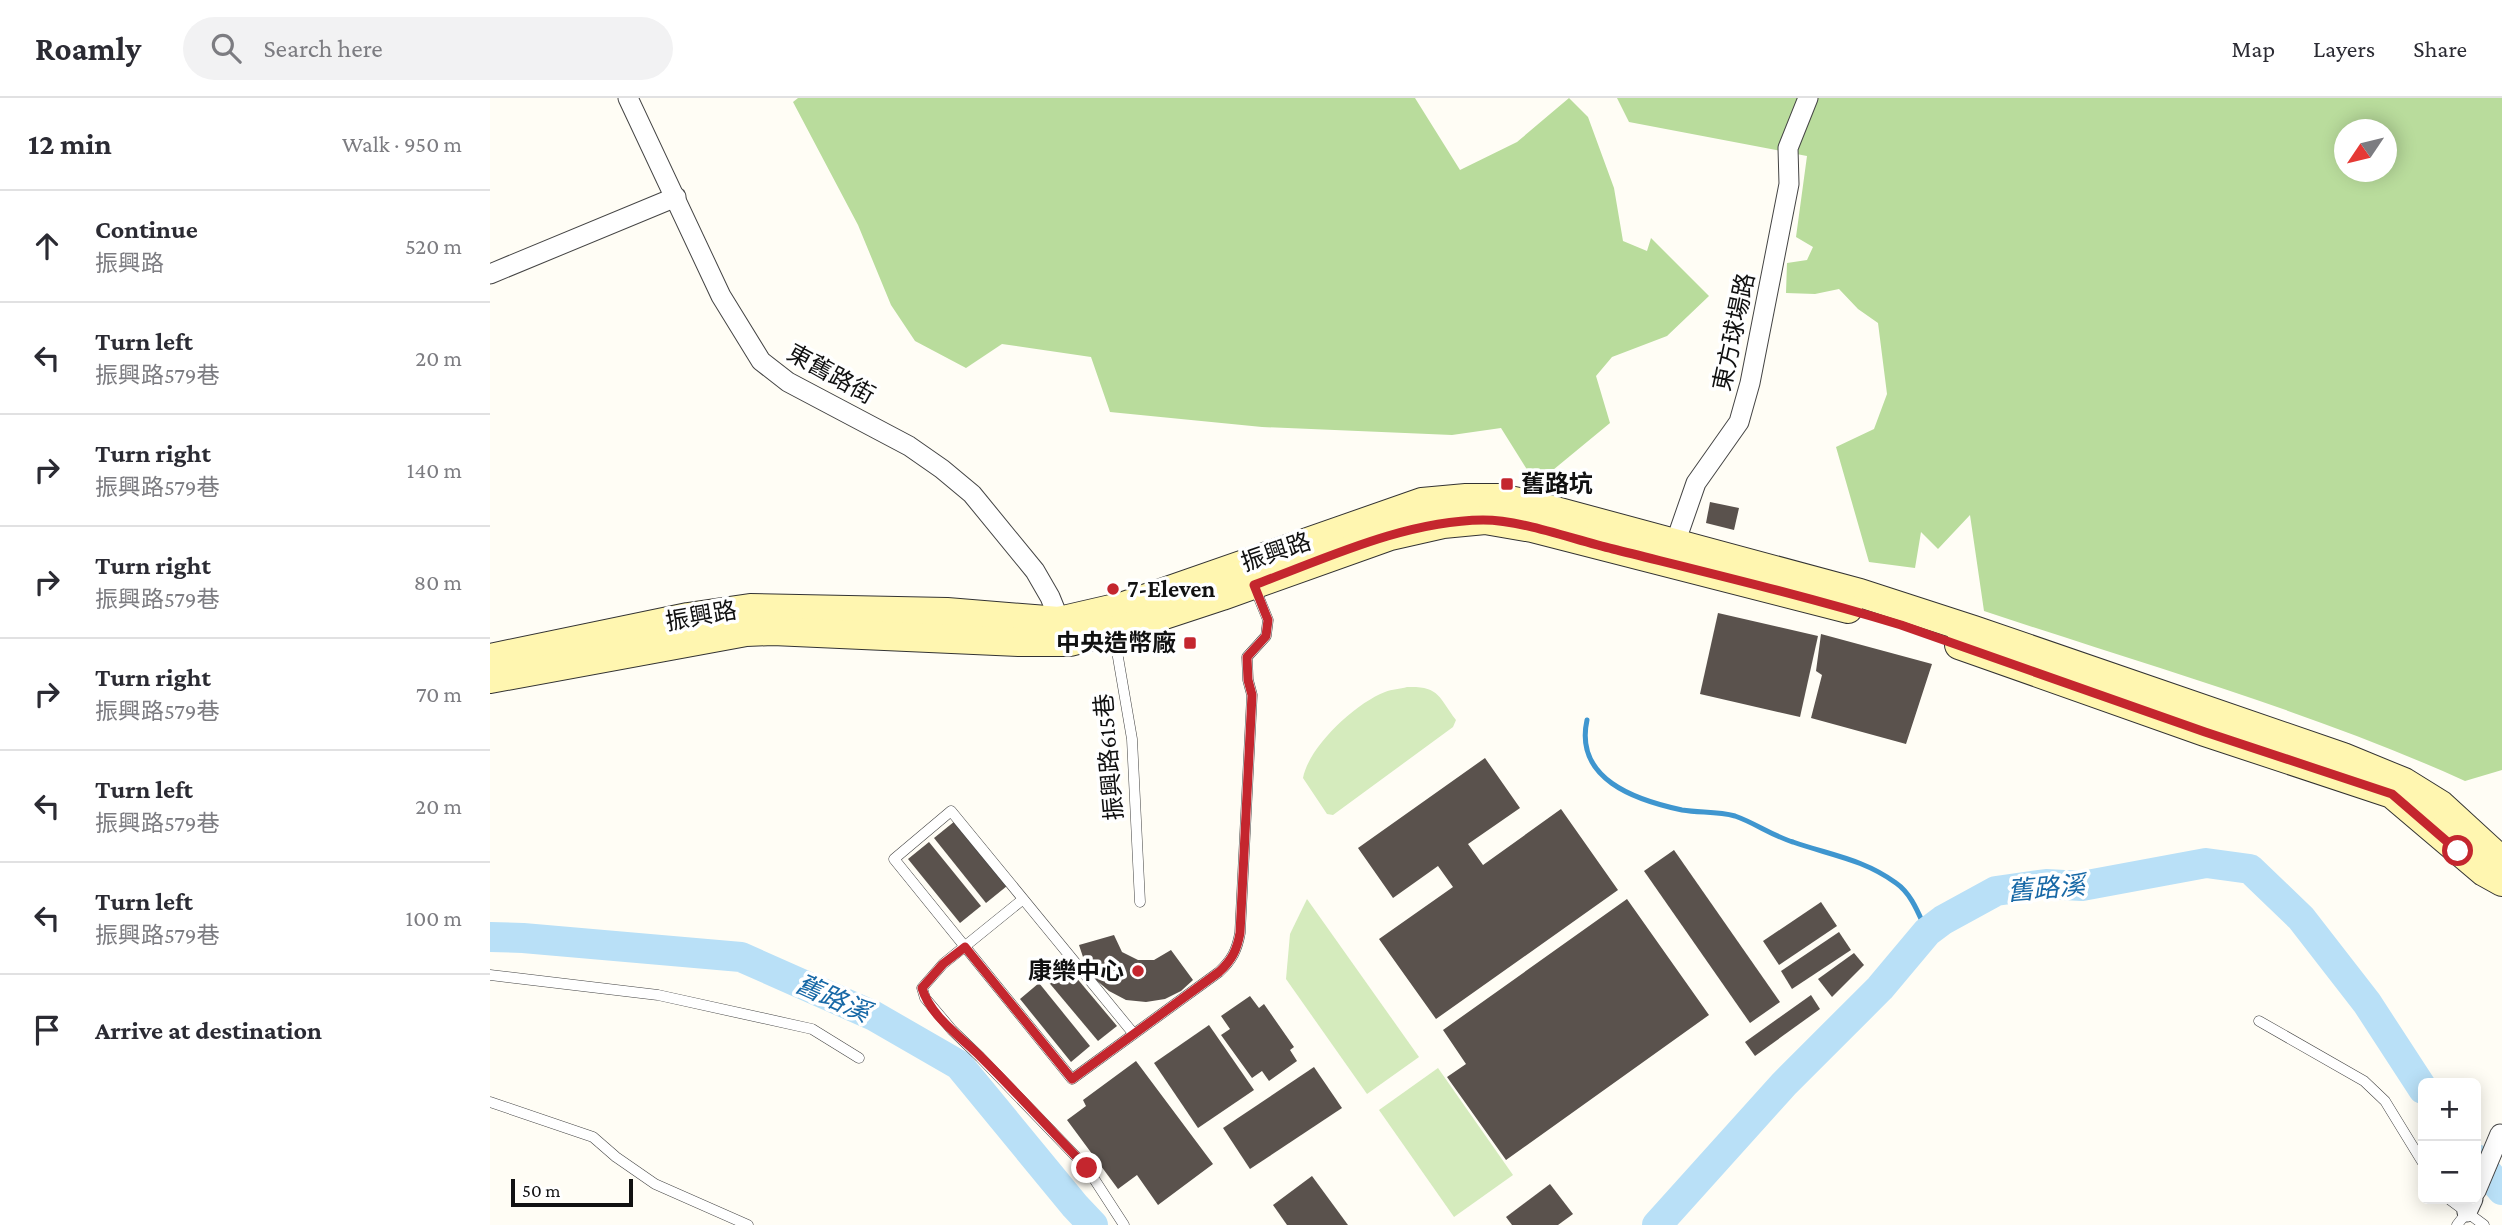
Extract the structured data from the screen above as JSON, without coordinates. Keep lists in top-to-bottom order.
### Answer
{
  "streets": {
    "street": ["東方球場路", "東舊路街", "振興路"],
    "lane": ["振興路615巷"]
  },
  "crossings": [
    ["東方球場路", "振興路"],
    ["東舊路街", "振興路"],
    ["振興路", "振興路615巷"]
  ],
  "water": ["舊路溪"],
  "places": {
    "transit": ["舊路坑", "中央造幣廠"],
    "other": ["7-Eleven", "康樂中心"]
  },
  "scale_bar": "50 m",
  "north": "bottom left",
  "page": {
    "header": "Roamly",
    "search": "Search here",
    "nav": ["Map", "Layers", "Share"],
    "heading": ["12 min", "Walk · 950 m"],
    "list": [
      ["Continue", "振興路", "520 m"],
      ["Turn left", "振興路579巷", "20 m"],
      ["Turn right", "振興路579巷", "140 m"],
      ["Turn right", "振興路579巷", "80 m"],
      ["Turn right", "振興路579巷", "70 m"],
      ["Turn left", "振興路579巷", "20 m"],
      ["Turn left", "振興路579巷", "100 m"],
      "Arrive at destination"
    ],
    "map_buttons": ["+", "−"],
    "scale": "50 m"
  }
}
